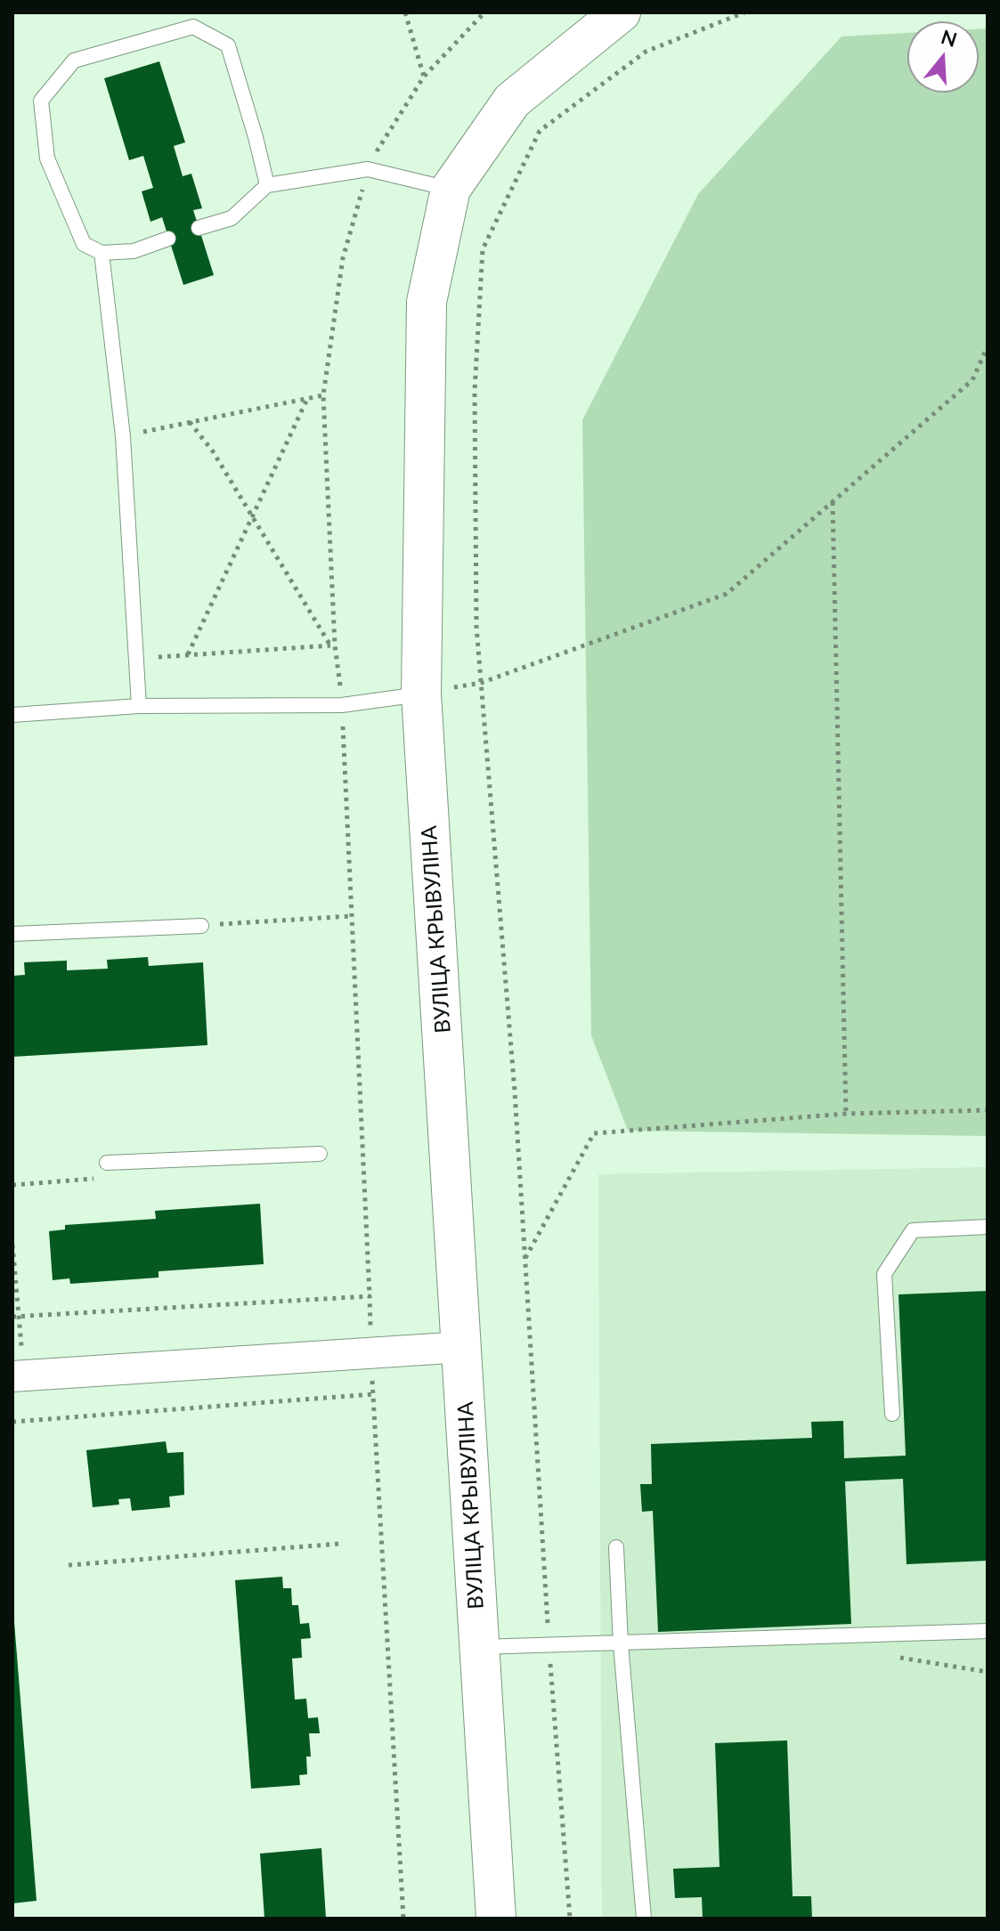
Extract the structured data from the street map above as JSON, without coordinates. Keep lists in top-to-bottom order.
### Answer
{
  "streets": {
    "main road": ["ВУЛІЦА КРЫВУЛІНА"]
  },
  "north": "top"
}
